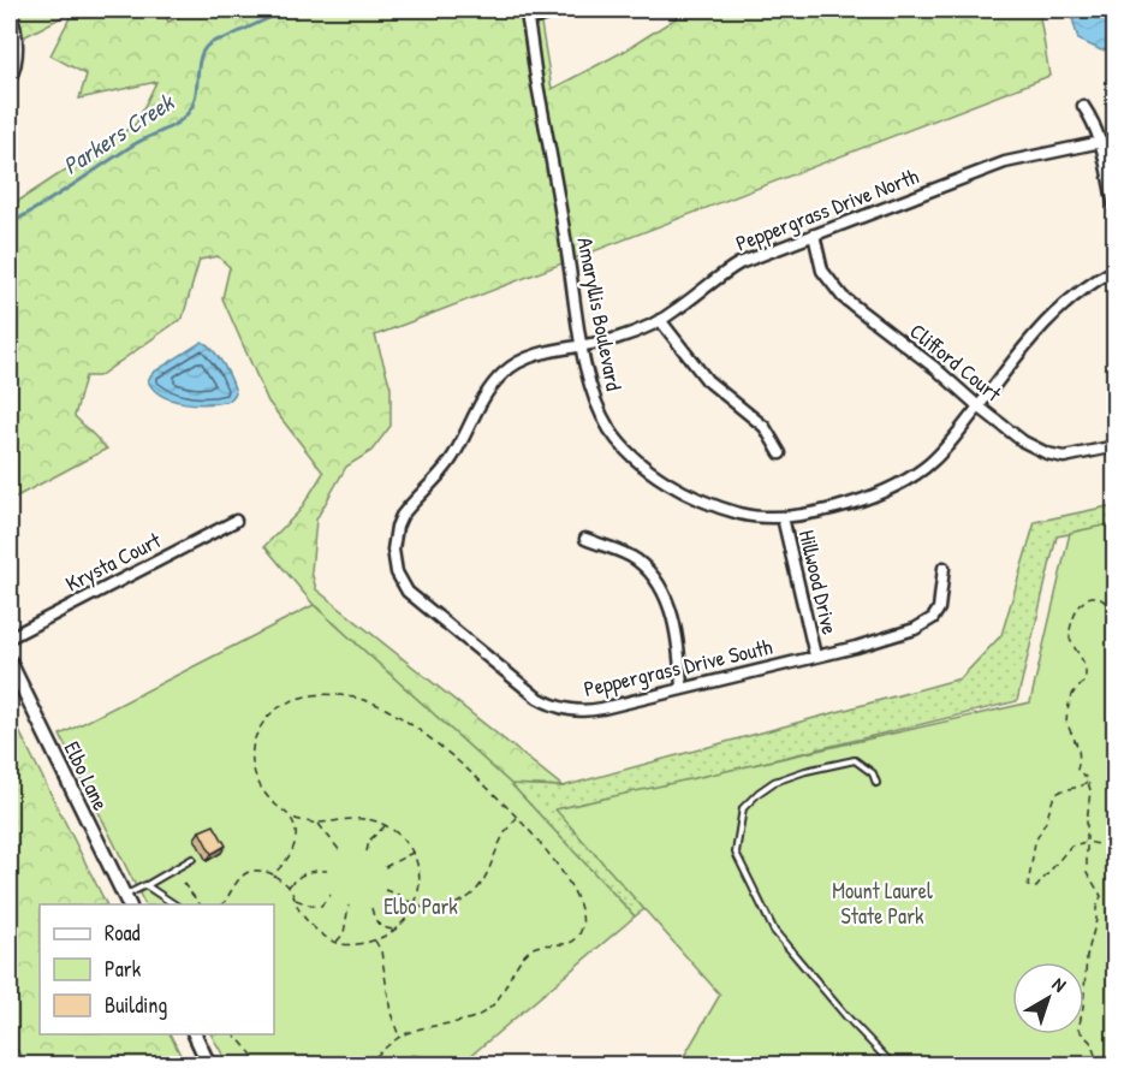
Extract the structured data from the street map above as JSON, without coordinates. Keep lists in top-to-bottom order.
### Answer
{
  "streets": {
    "street": [
      "Peppergrass Drive North",
      "Amaryllis Boulevard",
      "Clifford Court",
      "Krysta Court",
      "Hillwood Drive",
      "Peppergrass Drive South",
      "Elbo Lane"
    ]
  },
  "crossings": [
    ["Peppergrass Drive North", "Amaryllis Boulevard"],
    ["Peppergrass Drive North", "Clifford Court"],
    ["Peppergrass Drive North", "Peppergrass Drive South"],
    ["Amaryllis Boulevard", "Clifford Court"],
    ["Amaryllis Boulevard", "Hillwood Drive"],
    ["Amaryllis Boulevard", "Peppergrass Drive South"],
    ["Hillwood Drive", "Peppergrass Drive South"]
  ],
  "water": ["Parkers Creek"],
  "parks": ["Mount Laurel State Park", "Elbo Park"],
  "legend": ["Road", "Park", "Building"],
  "north": "top right"
}
